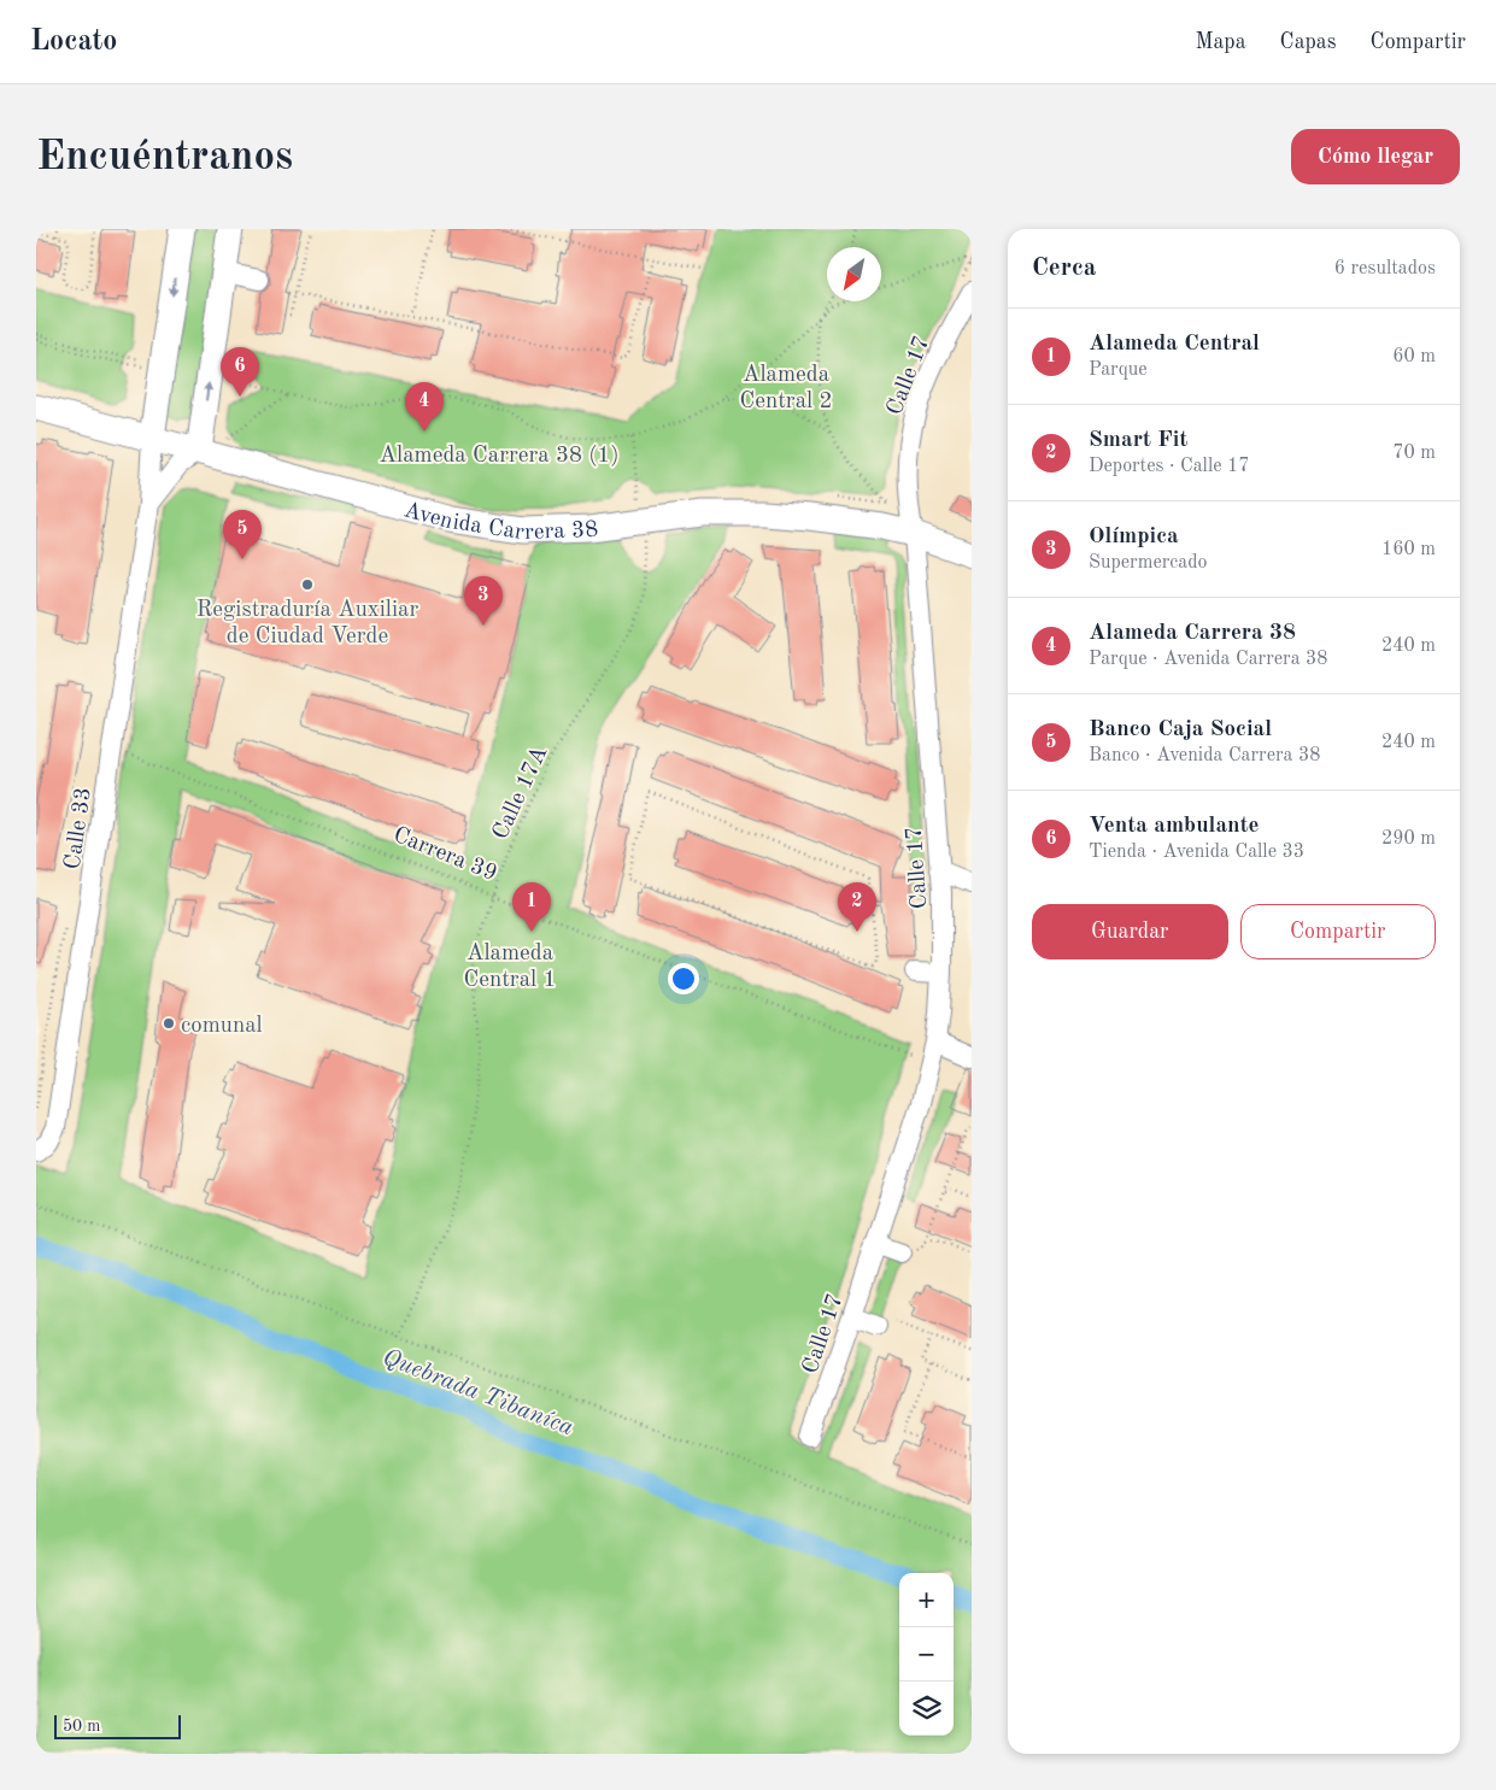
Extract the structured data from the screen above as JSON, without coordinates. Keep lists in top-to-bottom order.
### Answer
{
  "streets": {
    "main road": ["Avenida Carrera 38"],
    "street": ["Calle 17", "Calle 33"],
    "path": ["Calle 17A", "Carrera 39"]
  },
  "crossings": [
    ["Calle 17", "Avenida Carrera 38"],
    ["Calle 17", "Carrera 39"],
    ["Avenida Carrera 38", "Calle 17A"],
    ["Avenida Carrera 38", "Calle 33"],
    ["Calle 17A", "Carrera 39"],
    ["Calle 33", "Carrera 39"]
  ],
  "water": ["Quebrada Tibaníca"],
  "parks": ["Alameda Central 2", "Alameda Carrera 38 (1)", "Alameda Central 1"],
  "places": ["Registraduría Auxiliar de Ciudad Verde", "comunal"],
  "scale_bar": "50 m",
  "north": "bottom left",
  "page": {
    "header": "Locato",
    "nav": ["Mapa", "Capas", "Compartir"],
    "buttons": [
      "Cómo llegar",
      ["Guardar", "Compartir"]
    ],
    "title": "Encuéntranos",
    "heading": ["Cerca", "6 resultados"],
    "list": [
      {
        "mark": "1",
        "name": "Alameda Central",
        "note": "Parque",
        "value": "60 m"
      },
      {
        "mark": "2",
        "name": "Smart Fit",
        "note": "Deportes · Calle 17",
        "value": "70 m"
      },
      {
        "mark": "3",
        "name": "Olímpica",
        "note": "Supermercado",
        "value": "160 m"
      },
      {
        "mark": "4",
        "name": "Alameda Carrera 38",
        "note": "Parque · Avenida Carrera 38",
        "value": "240 m"
      },
      {
        "mark": "5",
        "name": "Banco Caja Social",
        "note": "Banco · Avenida Carrera 38",
        "value": "240 m"
      },
      {
        "mark": "6",
        "name": "Venta ambulante",
        "note": "Tienda · Avenida Calle 33",
        "value": "290 m"
      }
    ],
    "pins": [
      "6",
      "4",
      "5",
      "3",
      "1",
      "2"
    ],
    "map_buttons": ["+", "−"],
    "scale": "50 m"
  }
}
